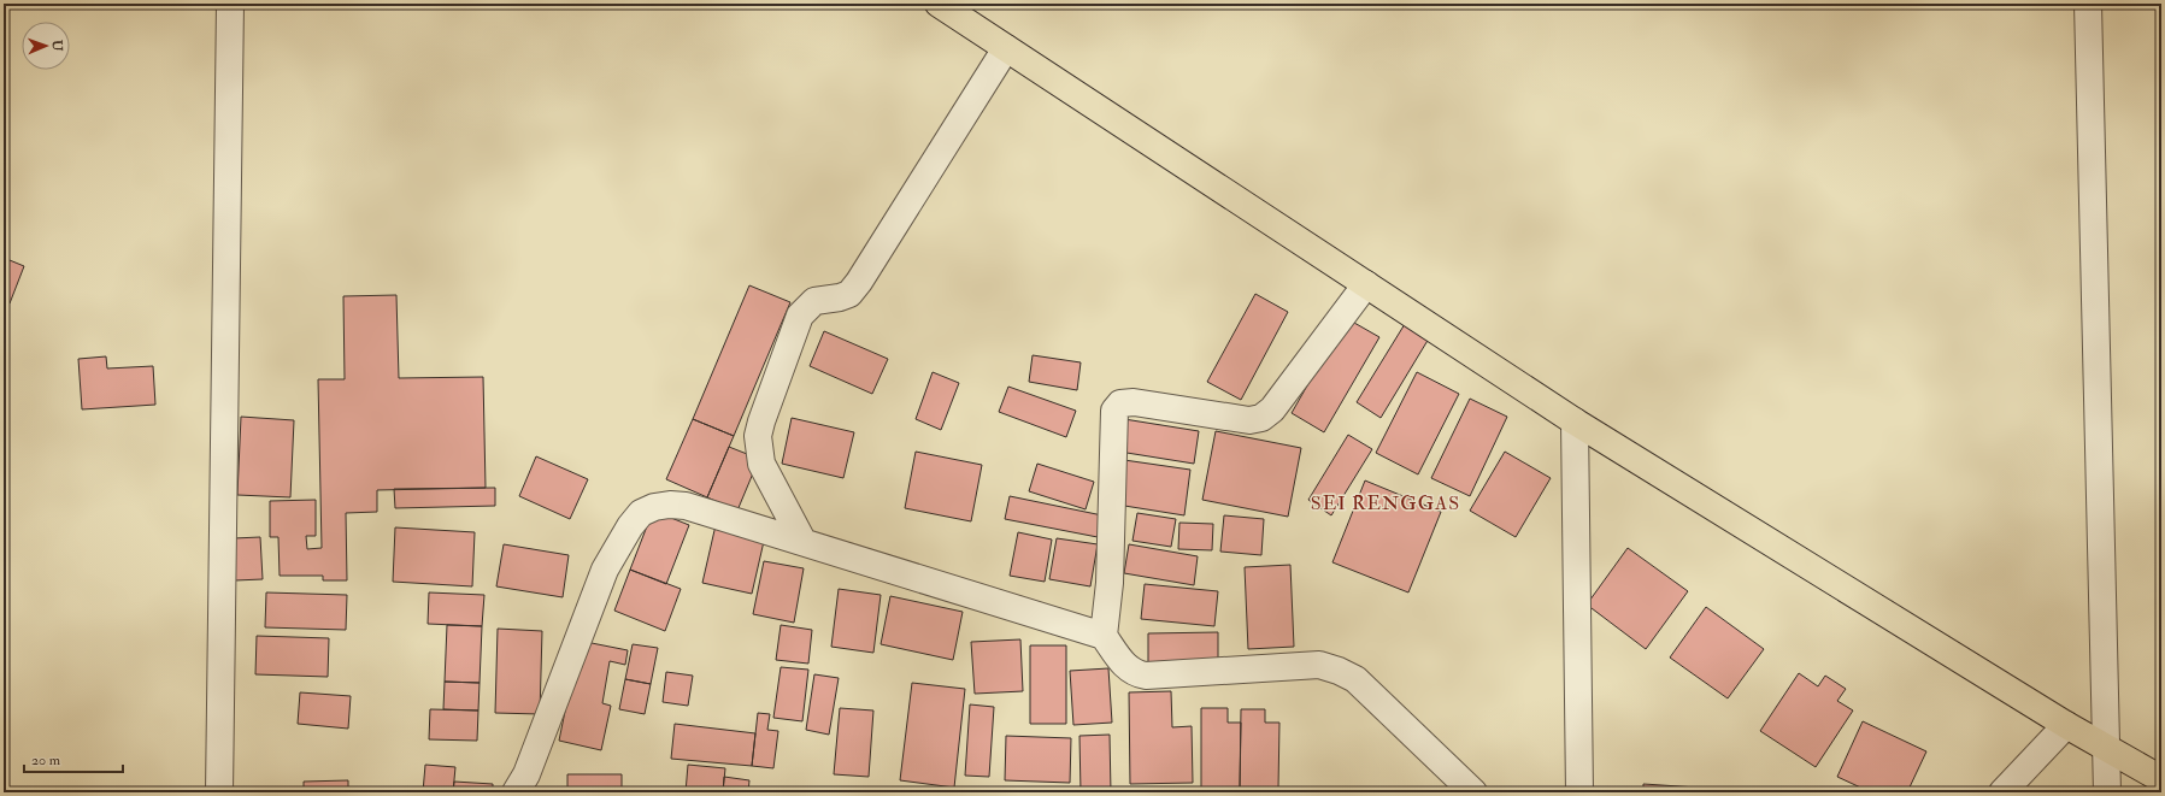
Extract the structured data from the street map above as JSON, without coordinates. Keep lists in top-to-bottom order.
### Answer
{
  "districts": ["SEI RENGGAS"],
  "scale_bar": "20 m",
  "north": "right"
}
